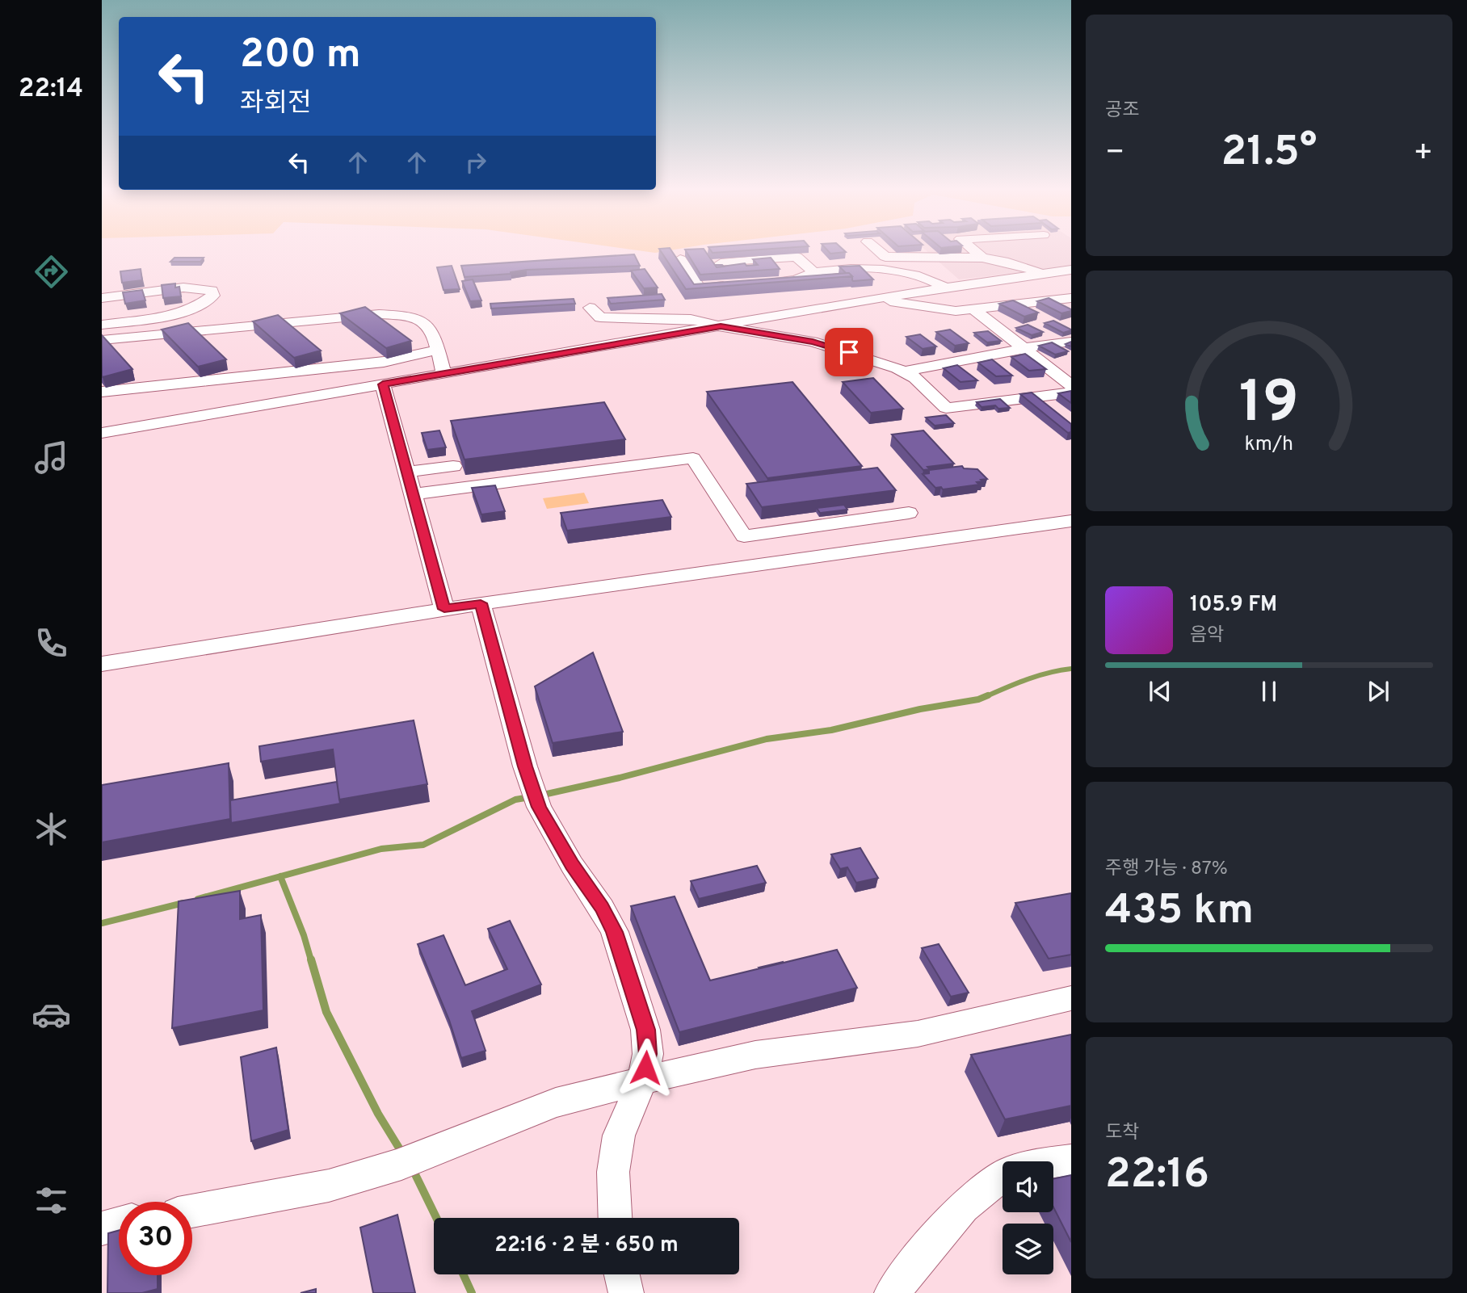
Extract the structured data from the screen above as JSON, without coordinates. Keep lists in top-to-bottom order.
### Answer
{
  "page": {
    "tabs": "22:14",
    "tile": [
      "공조",
      ["주행 가능 · 87%", "435 km"],
      ["도착", "22:16"]
    ],
    "turn": ["200 m", "좌회전"],
    "heat": ["−", "21.5°", "+"],
    "song": ["105.9 FM", "음악"],
    "limit": "30",
    "trip": "22:16 · 2 분 · 650 m",
    "gauge": ["19", "km/h"]
  }
}
